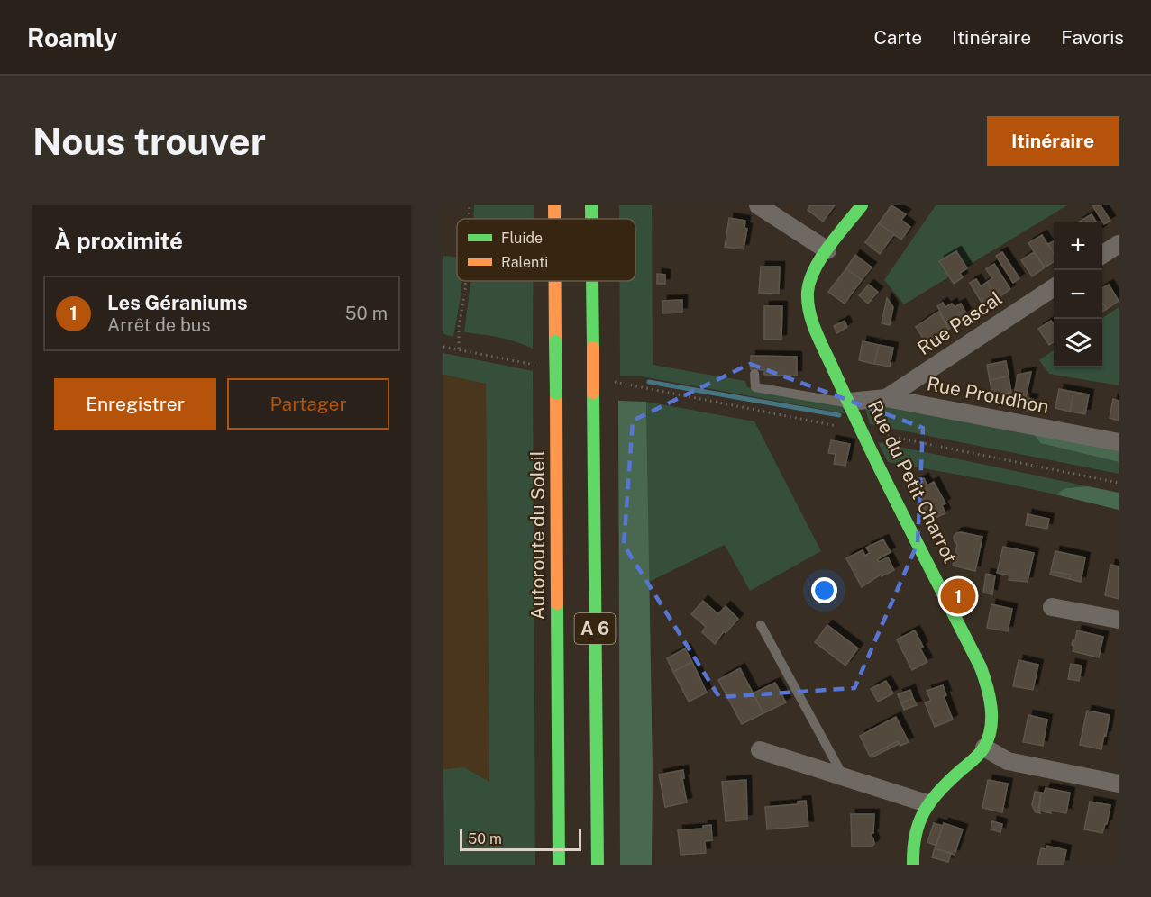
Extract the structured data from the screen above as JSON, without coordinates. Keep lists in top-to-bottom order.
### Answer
{
  "streets": {
    "main road": ["Rue du Petit Charrot", "Autoroute du Soleil", "A 6"],
    "street": ["Rue Pascal", "Rue Proudhon"]
  },
  "crossings": [
    ["Rue Pascal", "Rue Proudhon"],
    ["Rue Proudhon", "Rue du Petit Charrot"]
  ],
  "legend": ["Fluide", "Ralenti"],
  "scale_bar": "50 m",
  "page": {
    "header": "Roamly",
    "nav": ["Carte", "Itinéraire", "Favoris"],
    "buttons": [
      "Itinéraire",
      ["Enregistrer", "Partager"]
    ],
    "title": "Nous trouver",
    "heading": "À proximité",
    "map_buttons": ["+", "−"],
    "list": [
      {
        "mark": "1",
        "name": "Les Géraniums",
        "note": "Arrêt de bus",
        "value": "50 m"
      }
    ],
    "pins": "1",
    "scale": "50 m"
  }
}
